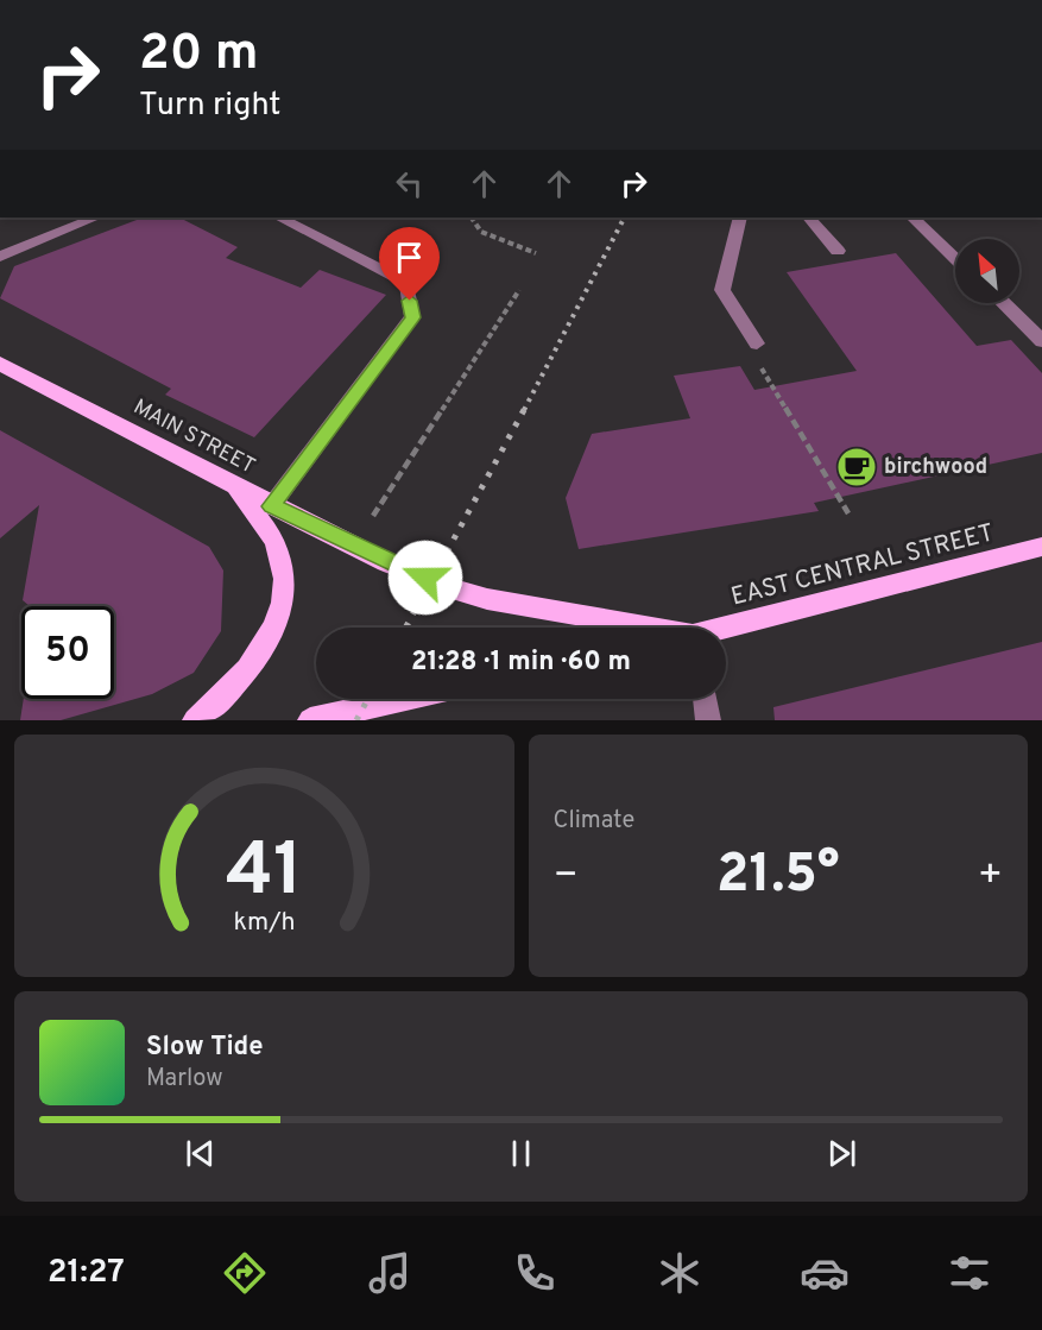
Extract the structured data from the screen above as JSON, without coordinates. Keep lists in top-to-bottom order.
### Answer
{
  "streets": {
    "main road": ["MAIN STREET", "EAST CENTRAL STREET"]
  },
  "places": {
    "cafe": ["birchwood"]
  },
  "north": "top left",
  "page": {
    "turn": ["20 m", "Turn right"],
    "limit": "50",
    "trip": "21:28 · 1 min · 60 m",
    "tile": "Climate",
    "heat": ["−", "21.5°", "+"],
    "song": ["Slow Tide", "Marlow"],
    "tabs": "21:27",
    "gauge": ["41", "km/h"]
  }
}
